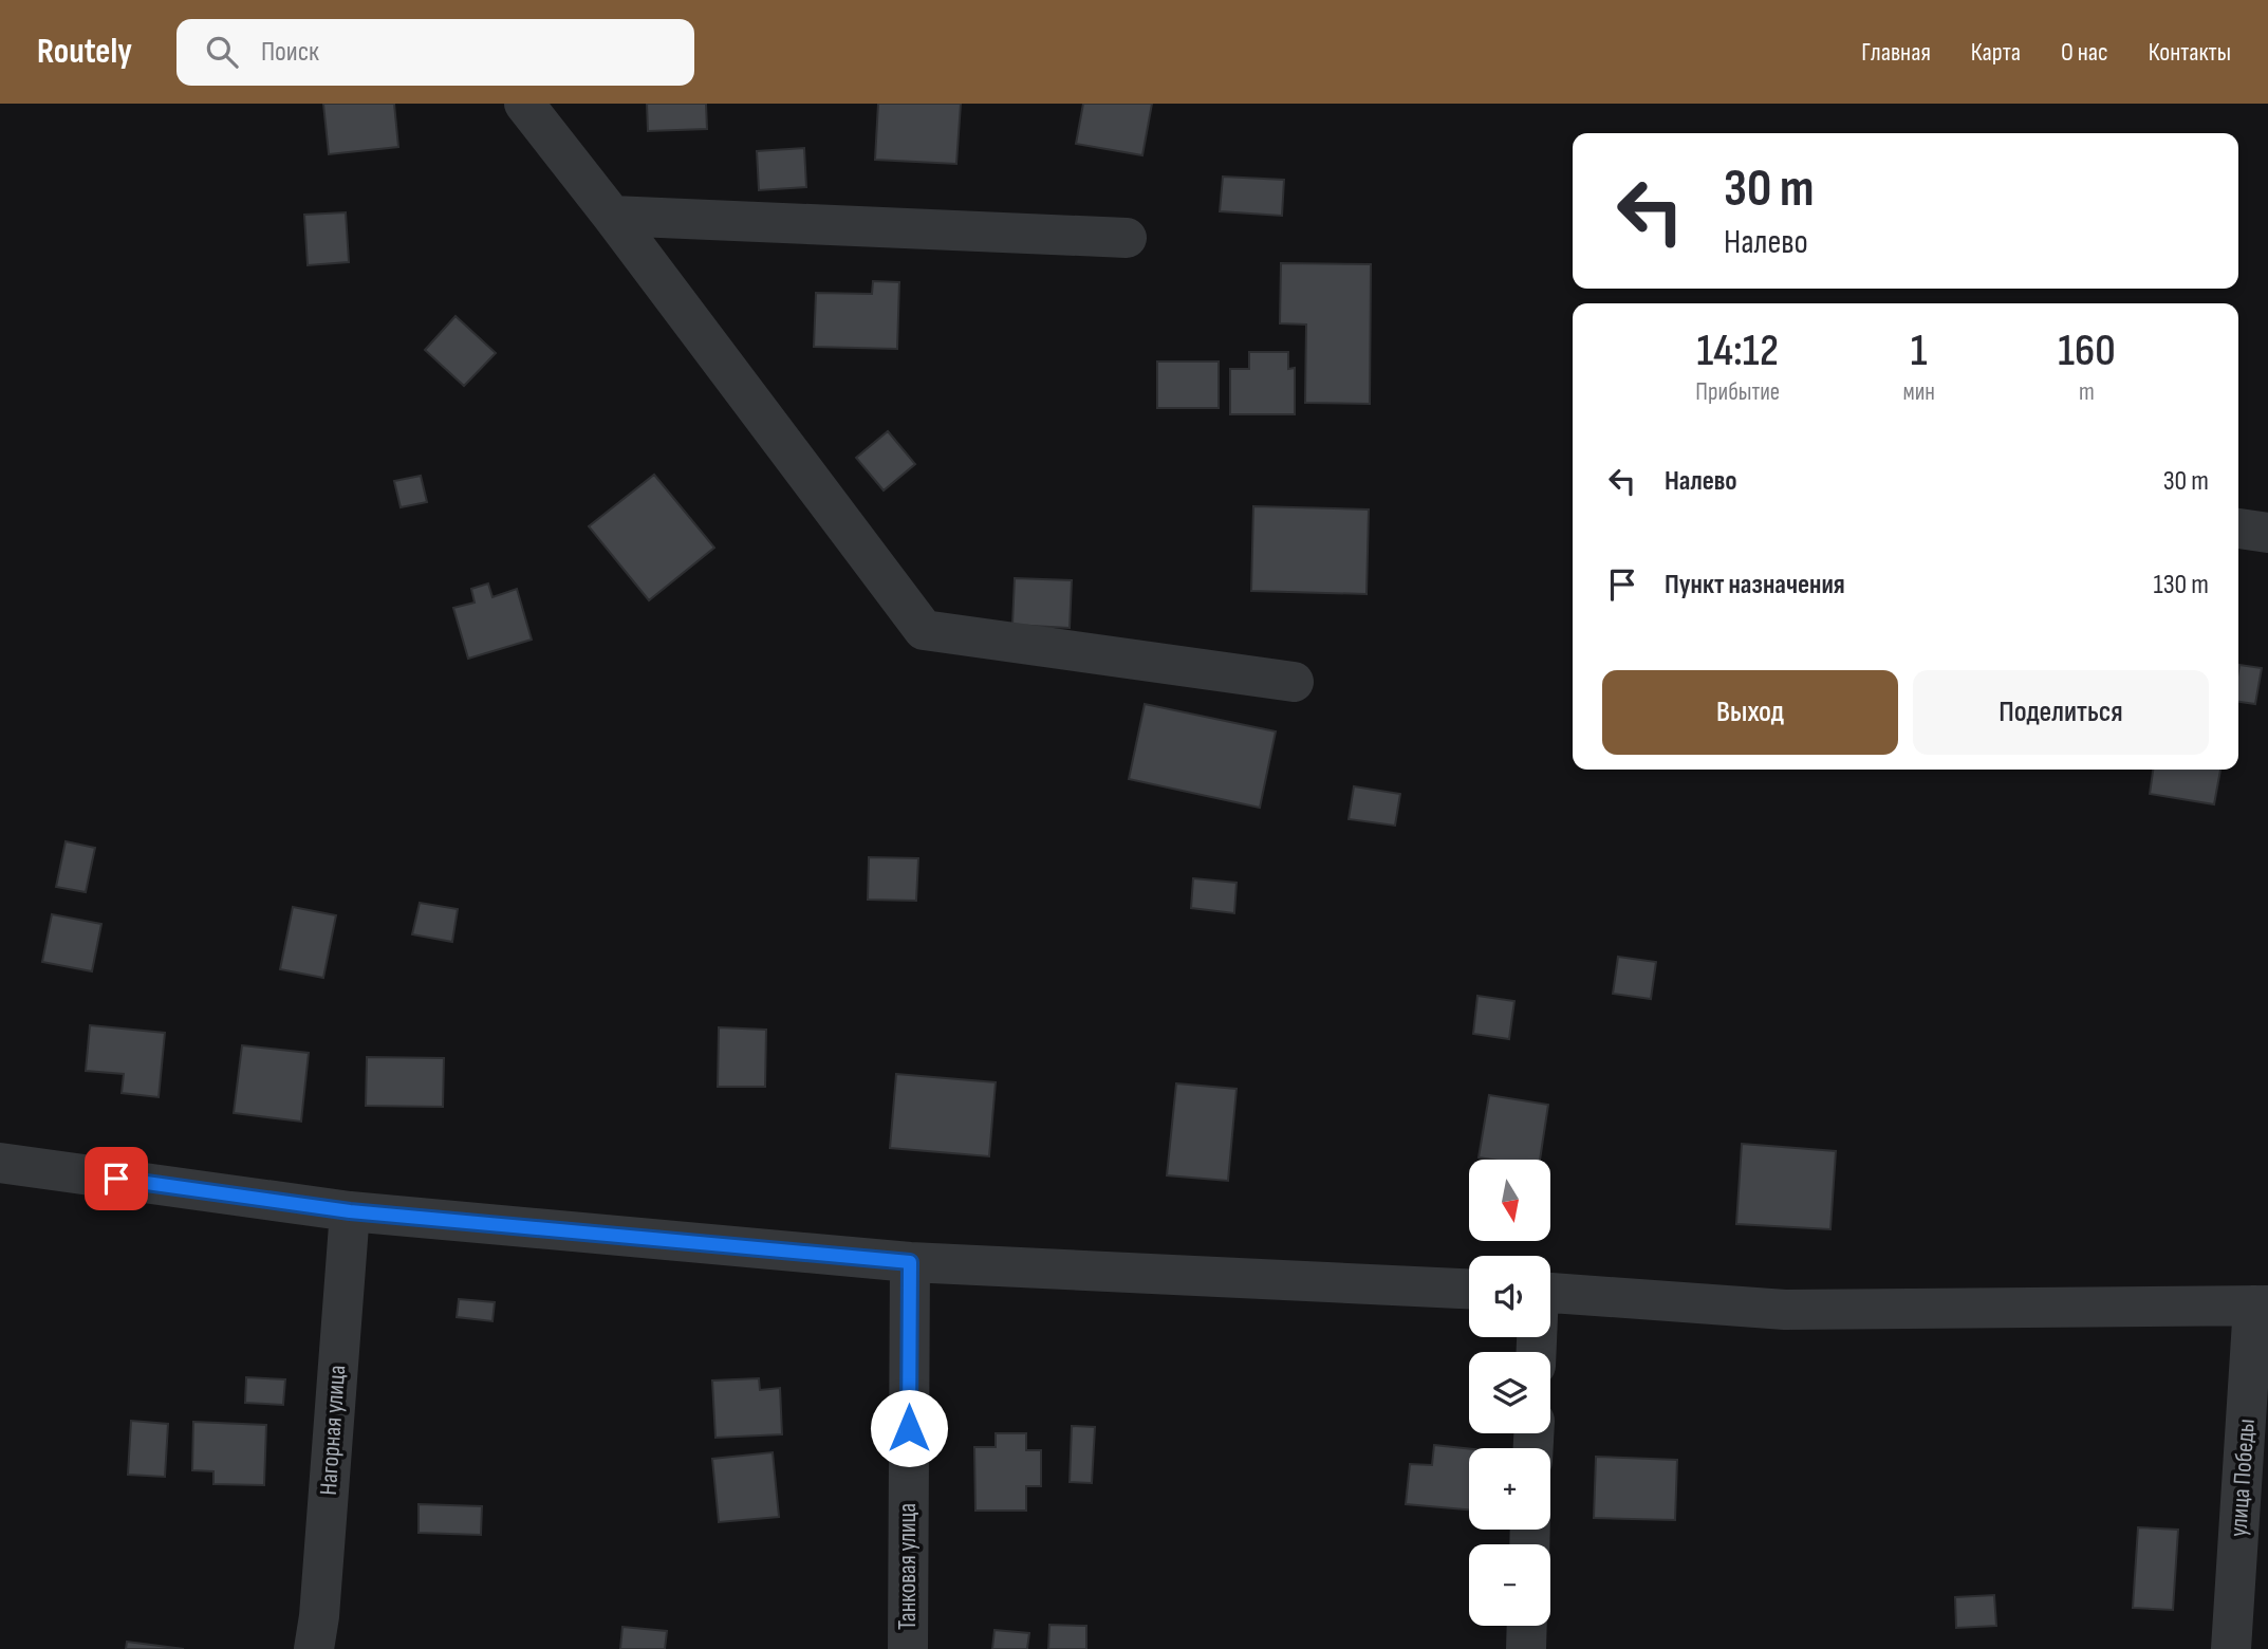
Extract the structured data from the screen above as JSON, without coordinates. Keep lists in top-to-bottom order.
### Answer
{
  "streets": {
    "street": ["Нагорная улица", "улица Победы", "Танковая улица"]
  },
  "north": "bottom",
  "page": {
    "header": "Routely",
    "search": "Поиск",
    "nav": [
      "Главная",
      "Карта",
      "О нас",
      "Контакты"
    ],
    "turn": ["30 m", "Налево"],
    "eta": [
      "14:12",
      "Прибытие",
      "1",
      "мин",
      "160",
      "m"
    ],
    "list": [
      {
        "name": "Налево",
        "value": "30 m"
      },
      {
        "name": "Пункт назначения",
        "value": "130 m"
      }
    ],
    "buttons": ["Выход", "Поделиться"],
    "map_buttons": ["+", "−"]
  }
}
